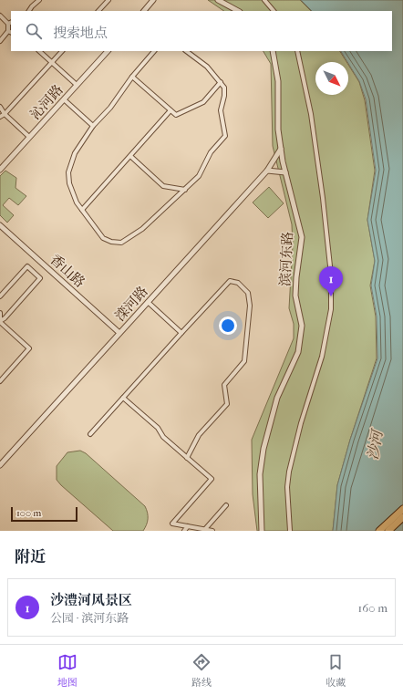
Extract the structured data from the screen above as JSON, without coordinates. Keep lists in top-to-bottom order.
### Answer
{
  "streets": {
    "street": [
      "沁河路",
      "滨河东路",
      "香山路",
      "滦河路"
    ]
  },
  "crossings": [
    ["滨河东路", "滦河路"],
    ["香山路", "滦河路"]
  ],
  "water": ["沙河"],
  "scale_bar": "100 m",
  "north": "bottom right",
  "page": {
    "search": "搜索地点",
    "pins": "1",
    "scale": "100 m",
    "heading": "附近",
    "list": [
      {
        "mark": "1",
        "name": "沙澧河风景区",
        "note": "公园 · 滨河东路",
        "value": "160 m"
      }
    ],
    "nav": ["地图", "路线", "收藏"]
  }
}
